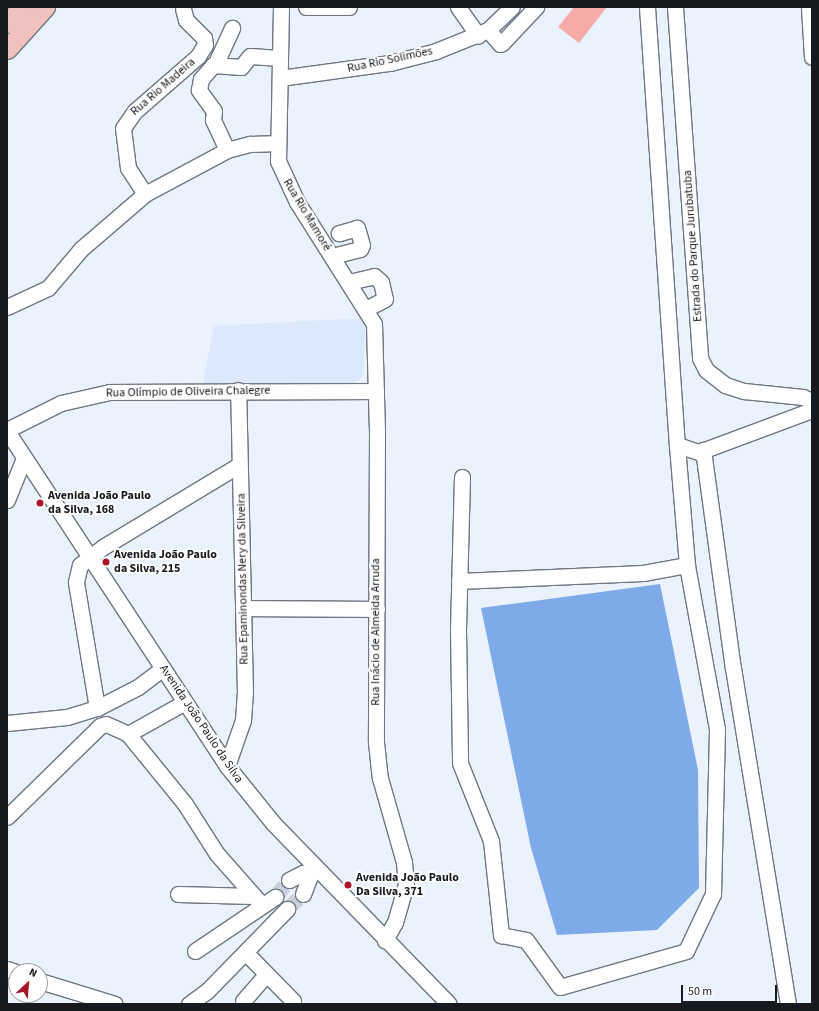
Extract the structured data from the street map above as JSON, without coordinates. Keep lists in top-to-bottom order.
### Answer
{
  "streets": {
    "street": [
      "Rua Rio Solimões",
      "Rua Rio Madeira",
      "Rua Rio Mamoré",
      "Estrada do Parque Jurubatuba",
      "Rua Olímpio de Oliveira Chalegre",
      "Rua Epaminondas Nery da Silveira",
      "Rua Inácio de Almeida Arruda",
      "Avenida João Paulo da Silva"
    ]
  },
  "crossings": [
    ["Rua Rio Solimões", "Rua Rio Mamoré"],
    ["Rua Rio Mamoré", "Rua Inácio de Almeida Arruda"],
    ["Rua Olímpio de Oliveira Chalegre", "Rua Epaminondas Nery da Silveira"],
    ["Rua Olímpio de Oliveira Chalegre", "Rua Inácio de Almeida Arruda"],
    ["Rua Olímpio de Oliveira Chalegre", "Avenida João Paulo da Silva"],
    ["Rua Epaminondas Nery da Silveira", "Avenida João Paulo da Silva"],
    ["Rua Inácio de Almeida Arruda", "Avenida João Paulo da Silva"]
  ],
  "places": ["Avenida João Paulo da Silva, 168", "Avenida João Paulo da Silva, 215", "Avenida João Paulo Da Silva, 371"],
  "scale_bar": "50 m",
  "north": "top right"
}
